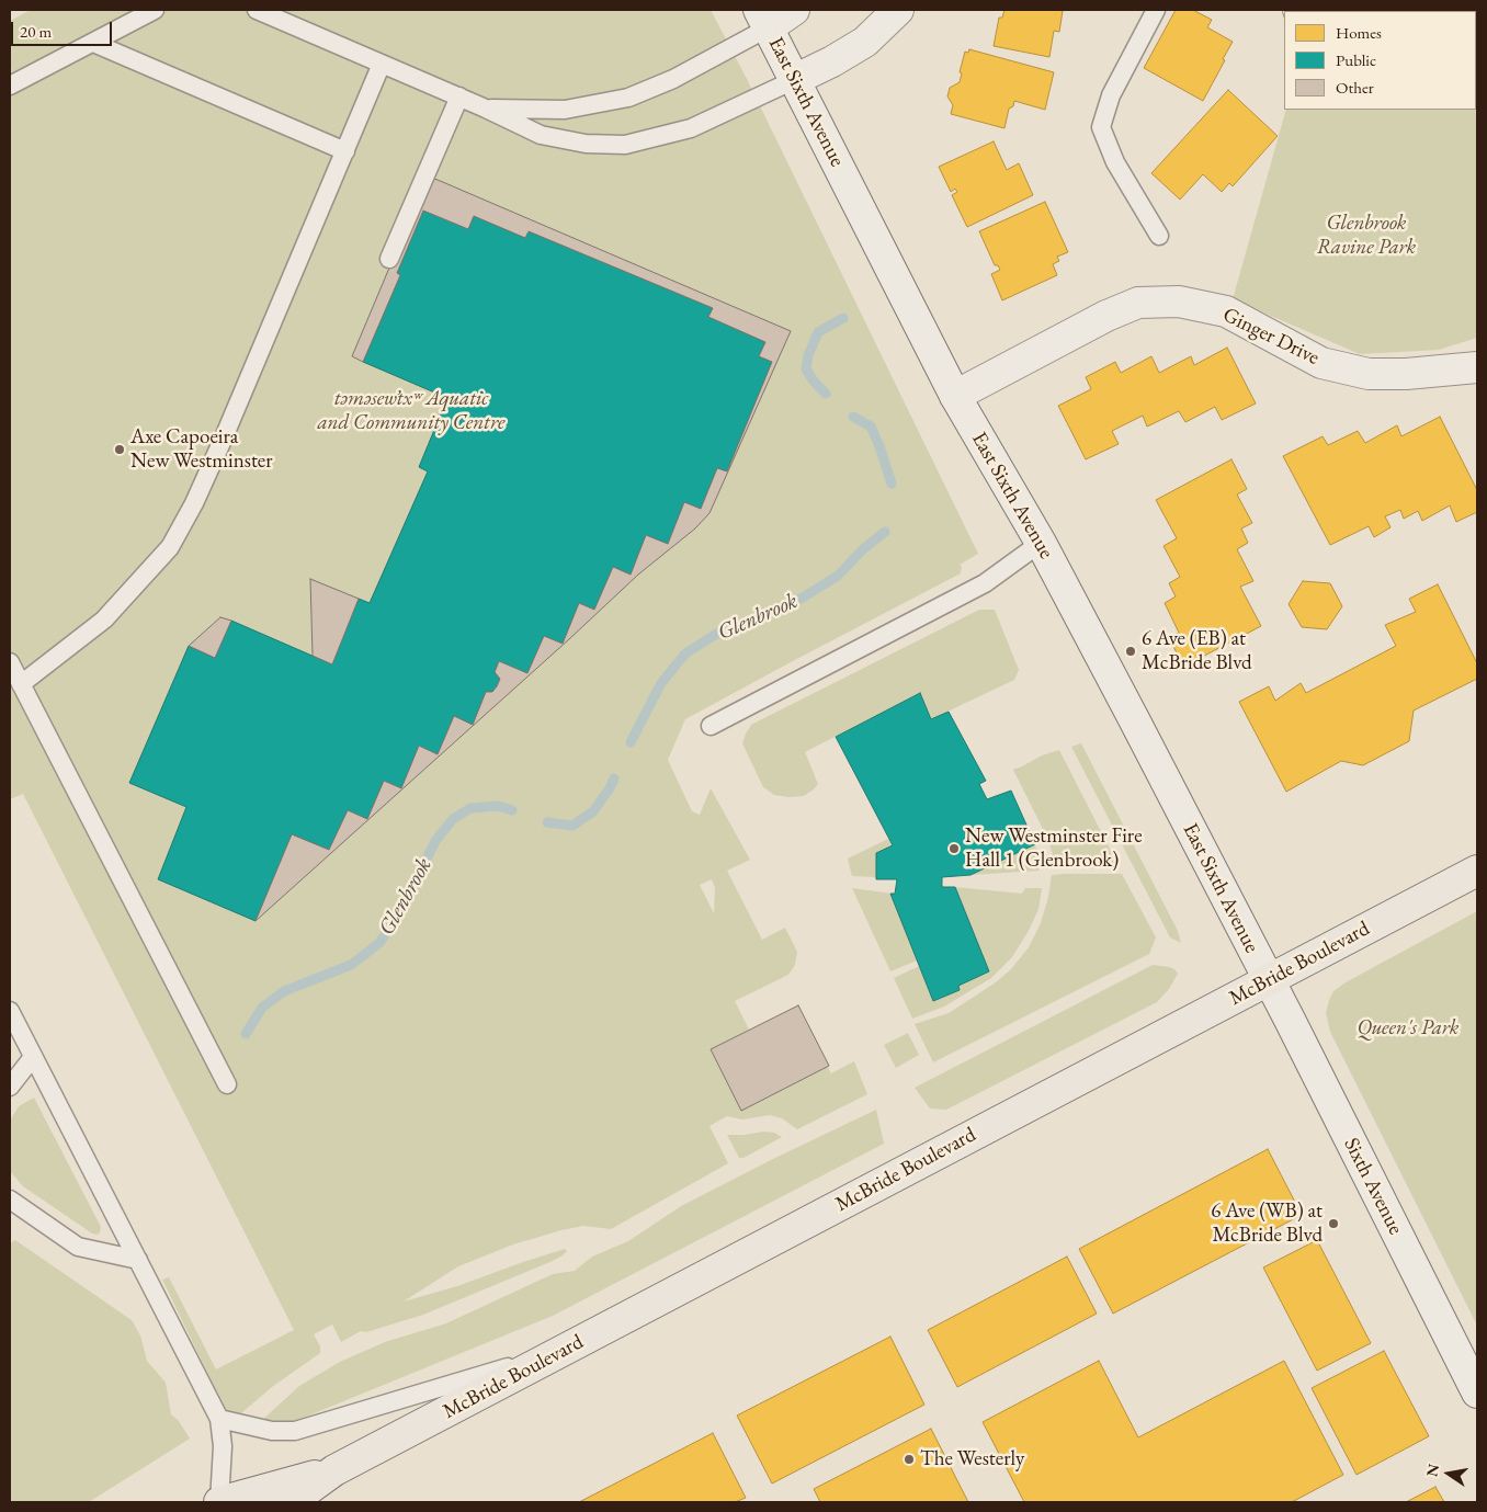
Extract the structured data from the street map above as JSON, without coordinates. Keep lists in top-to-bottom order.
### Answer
{
  "streets": {
    "main road": ["McBride Boulevard"],
    "street": ["East Sixth Avenue", "Ginger Drive", "Sixth Avenue"]
  },
  "crossings": [
    ["East Sixth Avenue", "Ginger Drive"],
    ["East Sixth Avenue", "McBride Boulevard"],
    ["East Sixth Avenue", "Sixth Avenue"],
    ["McBride Boulevard", "Sixth Avenue"]
  ],
  "water": ["Glenbrook"],
  "parks": ["Glenbrook Ravine Park", "təməsew̓txʷ Aquatic and Community Centre", "Queen's Park"],
  "places": [
    "Axe Capoeira New Westminster",
    "6 Ave (EB) at McBride Blvd",
    "New Westminster Fire Hall 1 (Glenbrook)",
    "6 Ave (WB) at McBride Blvd",
    "The Westerly"
  ],
  "legend": ["Homes", "Public", "Other"],
  "scale_bar": "20 m",
  "north": "left"
}
